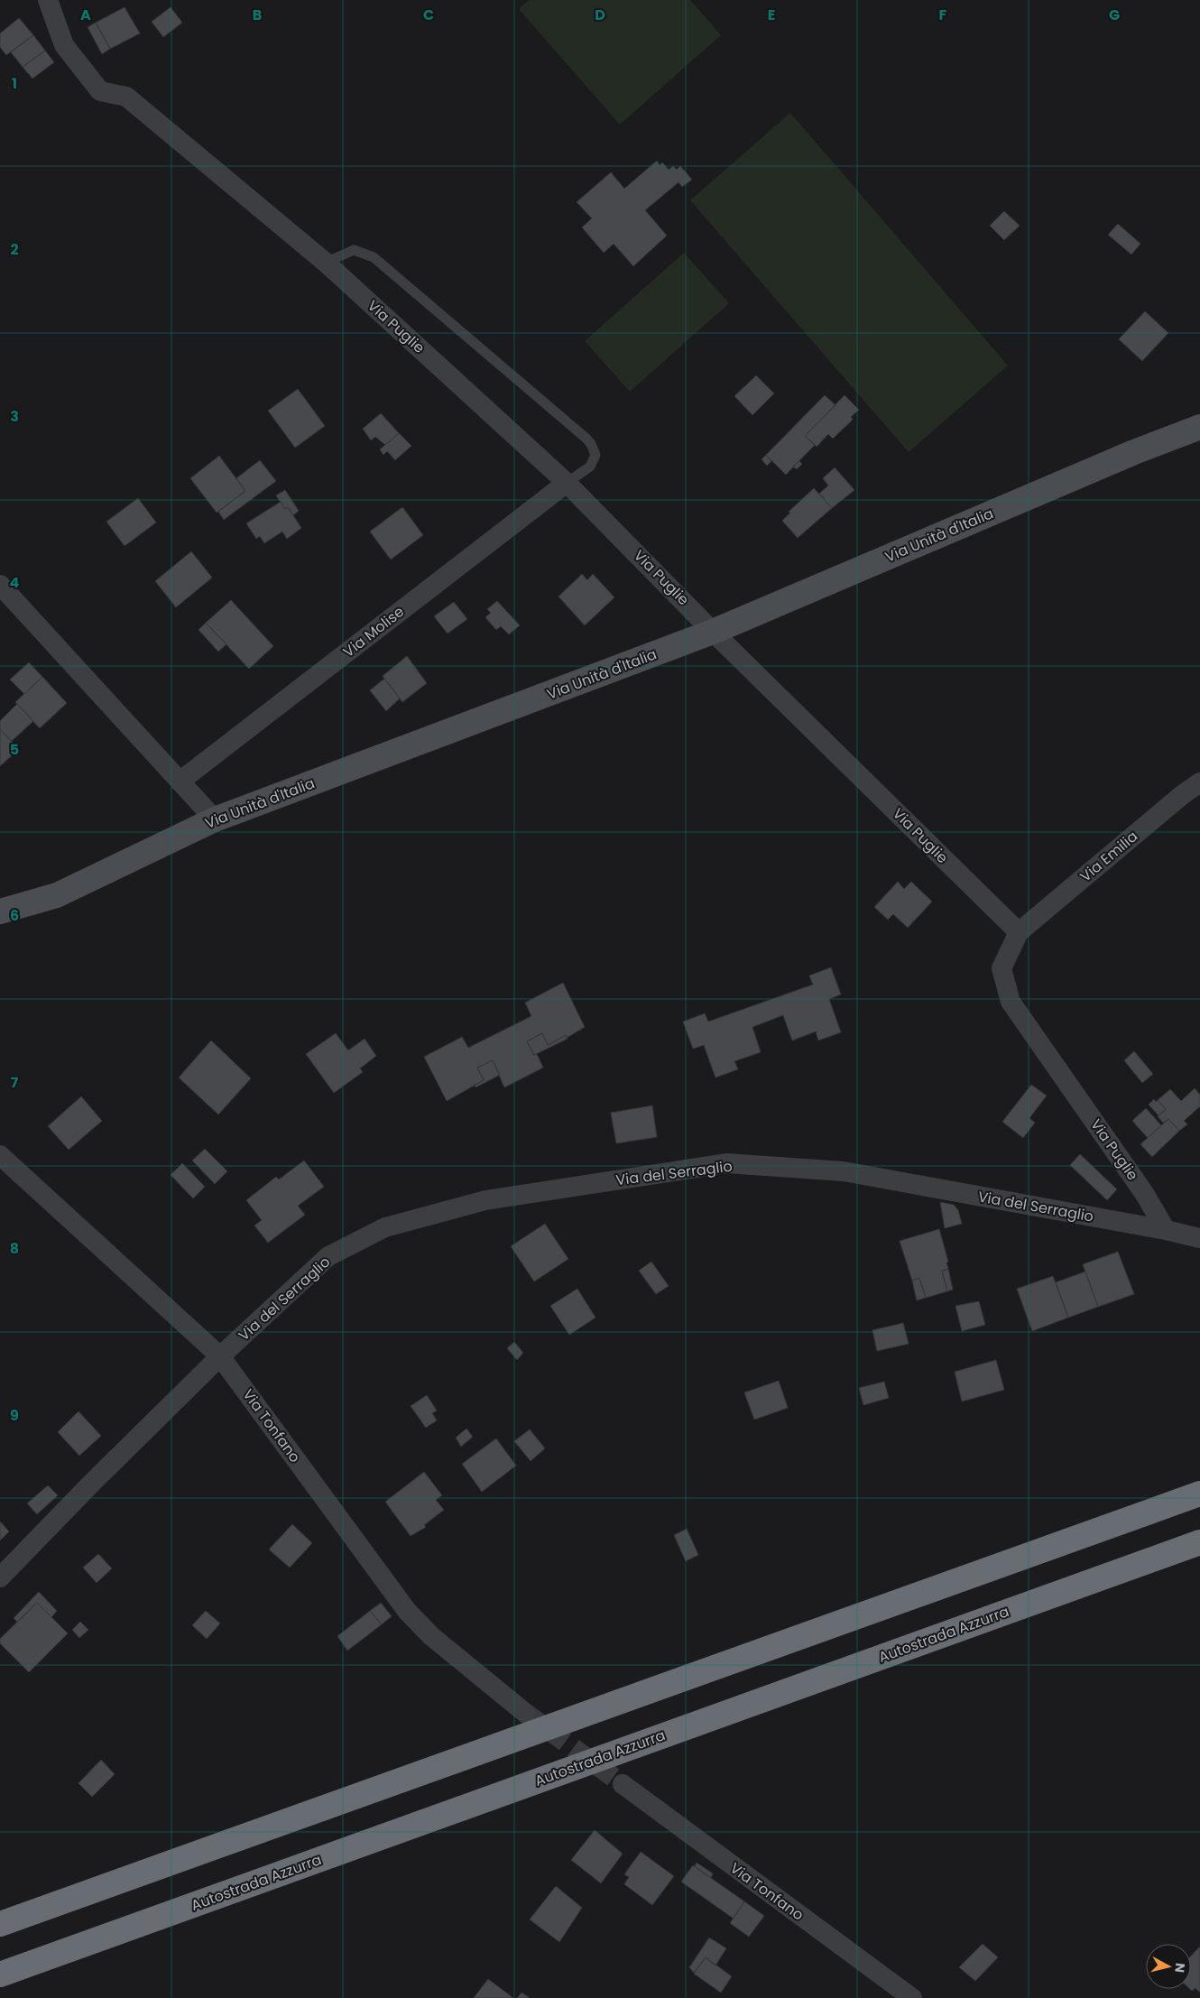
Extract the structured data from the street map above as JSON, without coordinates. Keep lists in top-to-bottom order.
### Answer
{
  "streets": {
    "highway": ["Autostrada Azzurra"],
    "main road": ["Via Unità d'Italia"],
    "street": [
      "Via Puglie",
      "Via Molise",
      "Via Emilia",
      "Via del Serraglio",
      "Via Tonfano"
    ]
  },
  "crossings": [
    ["Via Puglie", "Via Unità d'Italia"],
    ["Via Puglie", "Via Molise"],
    ["Via Puglie", "Via Emilia"],
    ["Via Puglie", "Via del Serraglio"],
    ["Via del Serraglio", "Via Tonfano"]
  ],
  "north": "right",
  "grid": {
    "columns": [
      "A",
      "B",
      "C",
      "D",
      "E",
      "F",
      "G"
    ],
    "rows": [
      "1",
      "2",
      "3",
      "4",
      "5",
      "6",
      "7",
      "8",
      "9"
    ]
  }
}
